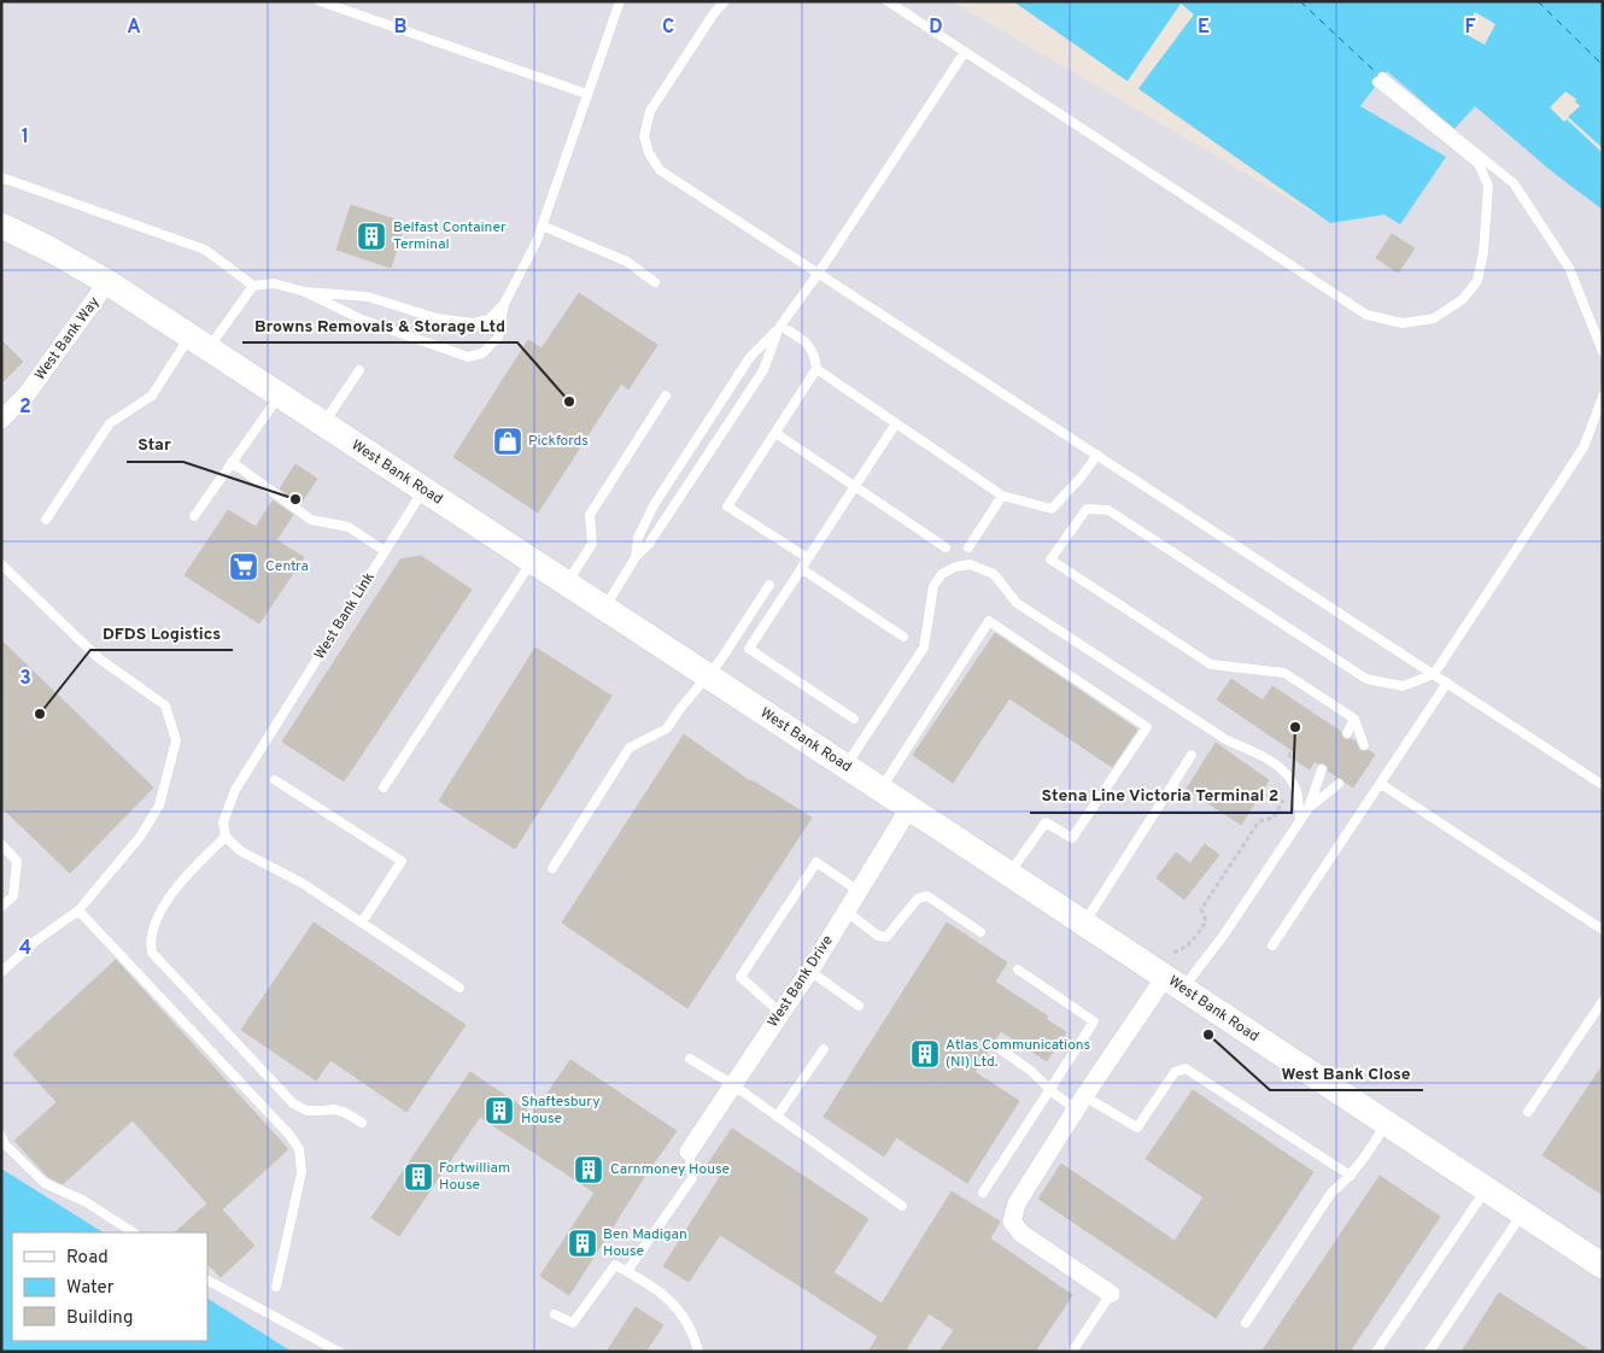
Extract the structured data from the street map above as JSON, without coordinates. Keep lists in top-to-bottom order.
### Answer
{
  "streets": {
    "street": ["West Bank Way", "West Bank Road", "West Bank Drive"],
    "lane": ["West Bank Link"]
  },
  "crossings": [
    ["West Bank Way", "West Bank Road"],
    ["West Bank Road", "West Bank Link"],
    ["West Bank Road", "West Bank Drive"]
  ],
  "places": {
    "building": [
      "Belfast Container Terminal",
      "Atlas Communications (NI) Ltd.",
      "Shaftesbury House",
      "Carnmoney House",
      "Fortwilliam House",
      "Ben Madigan House"
    ],
    "other": [
      "Browns Removals & Storage Ltd",
      "Star",
      "DFDS Logistics",
      "Stena Line Victoria Terminal 2",
      "West Bank Close"
    ],
    "shop": ["Pickfords"],
    "supermarket": ["Centra"]
  },
  "legend": ["Road", "Water", "Building"],
  "grid": {
    "columns": [
      "A",
      "B",
      "C",
      "D",
      "E",
      "F"
    ],
    "rows": [
      "1",
      "2",
      "3",
      "4"
    ]
  }
}
